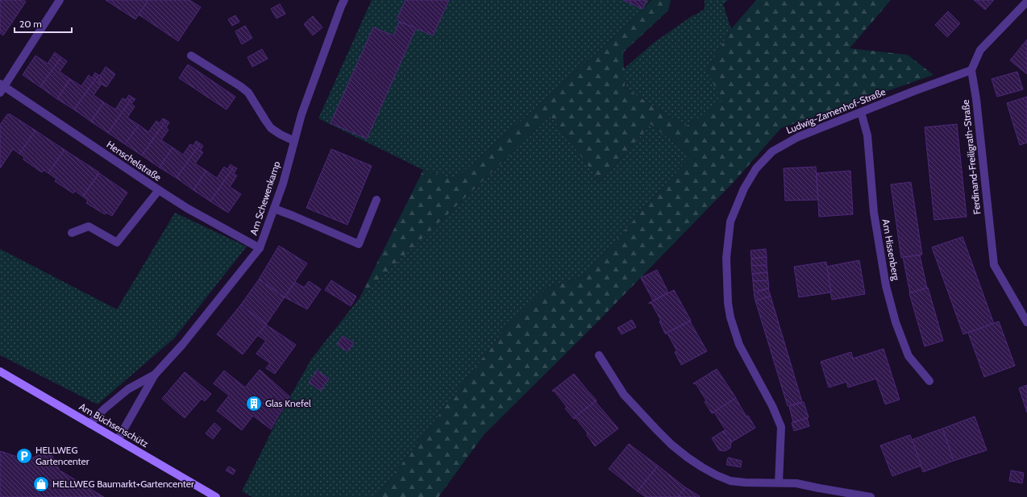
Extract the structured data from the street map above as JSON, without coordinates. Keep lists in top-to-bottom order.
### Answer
{
  "streets": {
    "street": [
      "Ludwig-Zamenhof-Straße",
      "Ferdinand-Freiligrath-Straße",
      "Henschelstraße",
      "Am Schewenkamp",
      "Am Hissenberg",
      "Am Büchsenschütz"
    ]
  },
  "crossings": [
    ["Ludwig-Zamenhof-Straße", "Ferdinand-Freiligrath-Straße"],
    ["Ludwig-Zamenhof-Straße", "Am Hissenberg"],
    ["Henschelstraße", "Am Schewenkamp"],
    ["Am Schewenkamp", "Am Büchsenschütz"]
  ],
  "places": {
    "building": ["Glas Knefel"],
    "parking": ["HELLWEG Gartencenter"],
    "shop": ["HELLWEG Baumarkt+Gartencenter"]
  },
  "scale_bar": "20 m"
}
